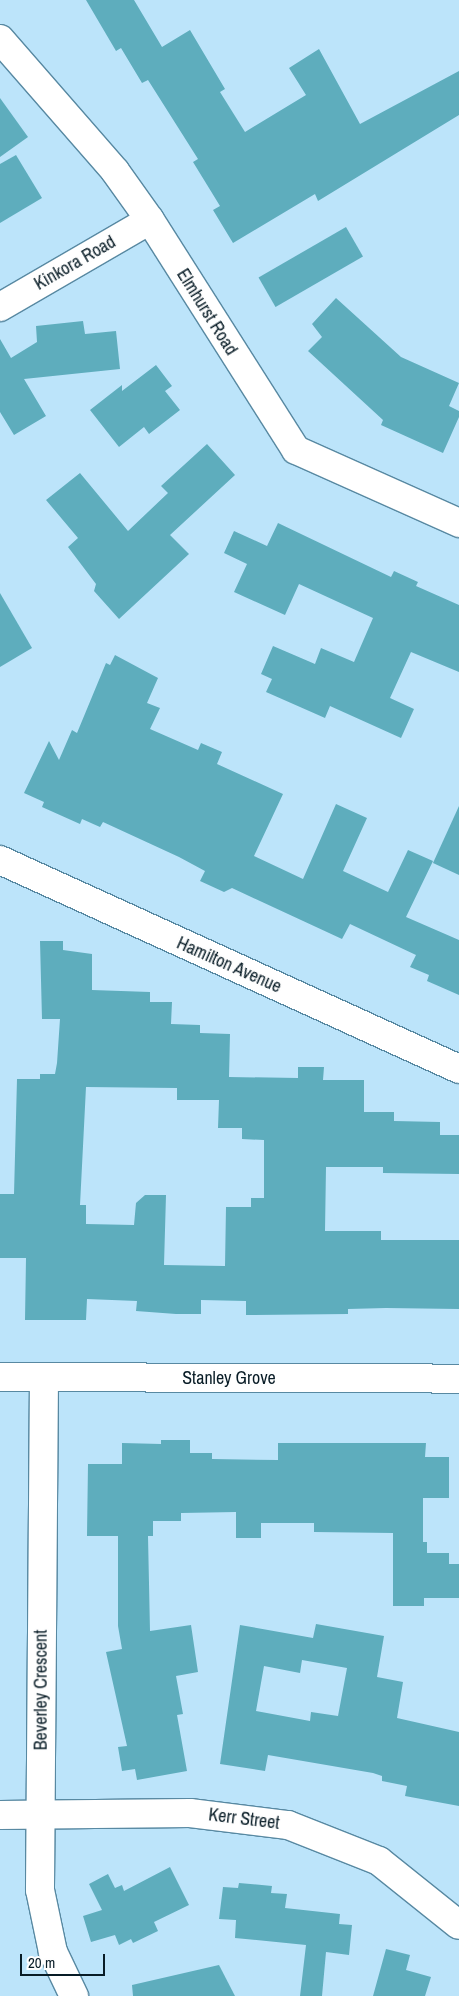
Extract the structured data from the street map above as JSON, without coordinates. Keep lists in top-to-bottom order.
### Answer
{
  "streets": {
    "street": [
      "Kinkora Road",
      "Elmhurst Road",
      "Hamilton Avenue",
      "Stanley Grove",
      "Beverley Crescent",
      "Kerr Street"
    ]
  },
  "crossings": [
    ["Kinkora Road", "Elmhurst Road"],
    ["Stanley Grove", "Beverley Crescent"],
    ["Beverley Crescent", "Kerr Street"]
  ],
  "scale_bar": "20 m"
}
